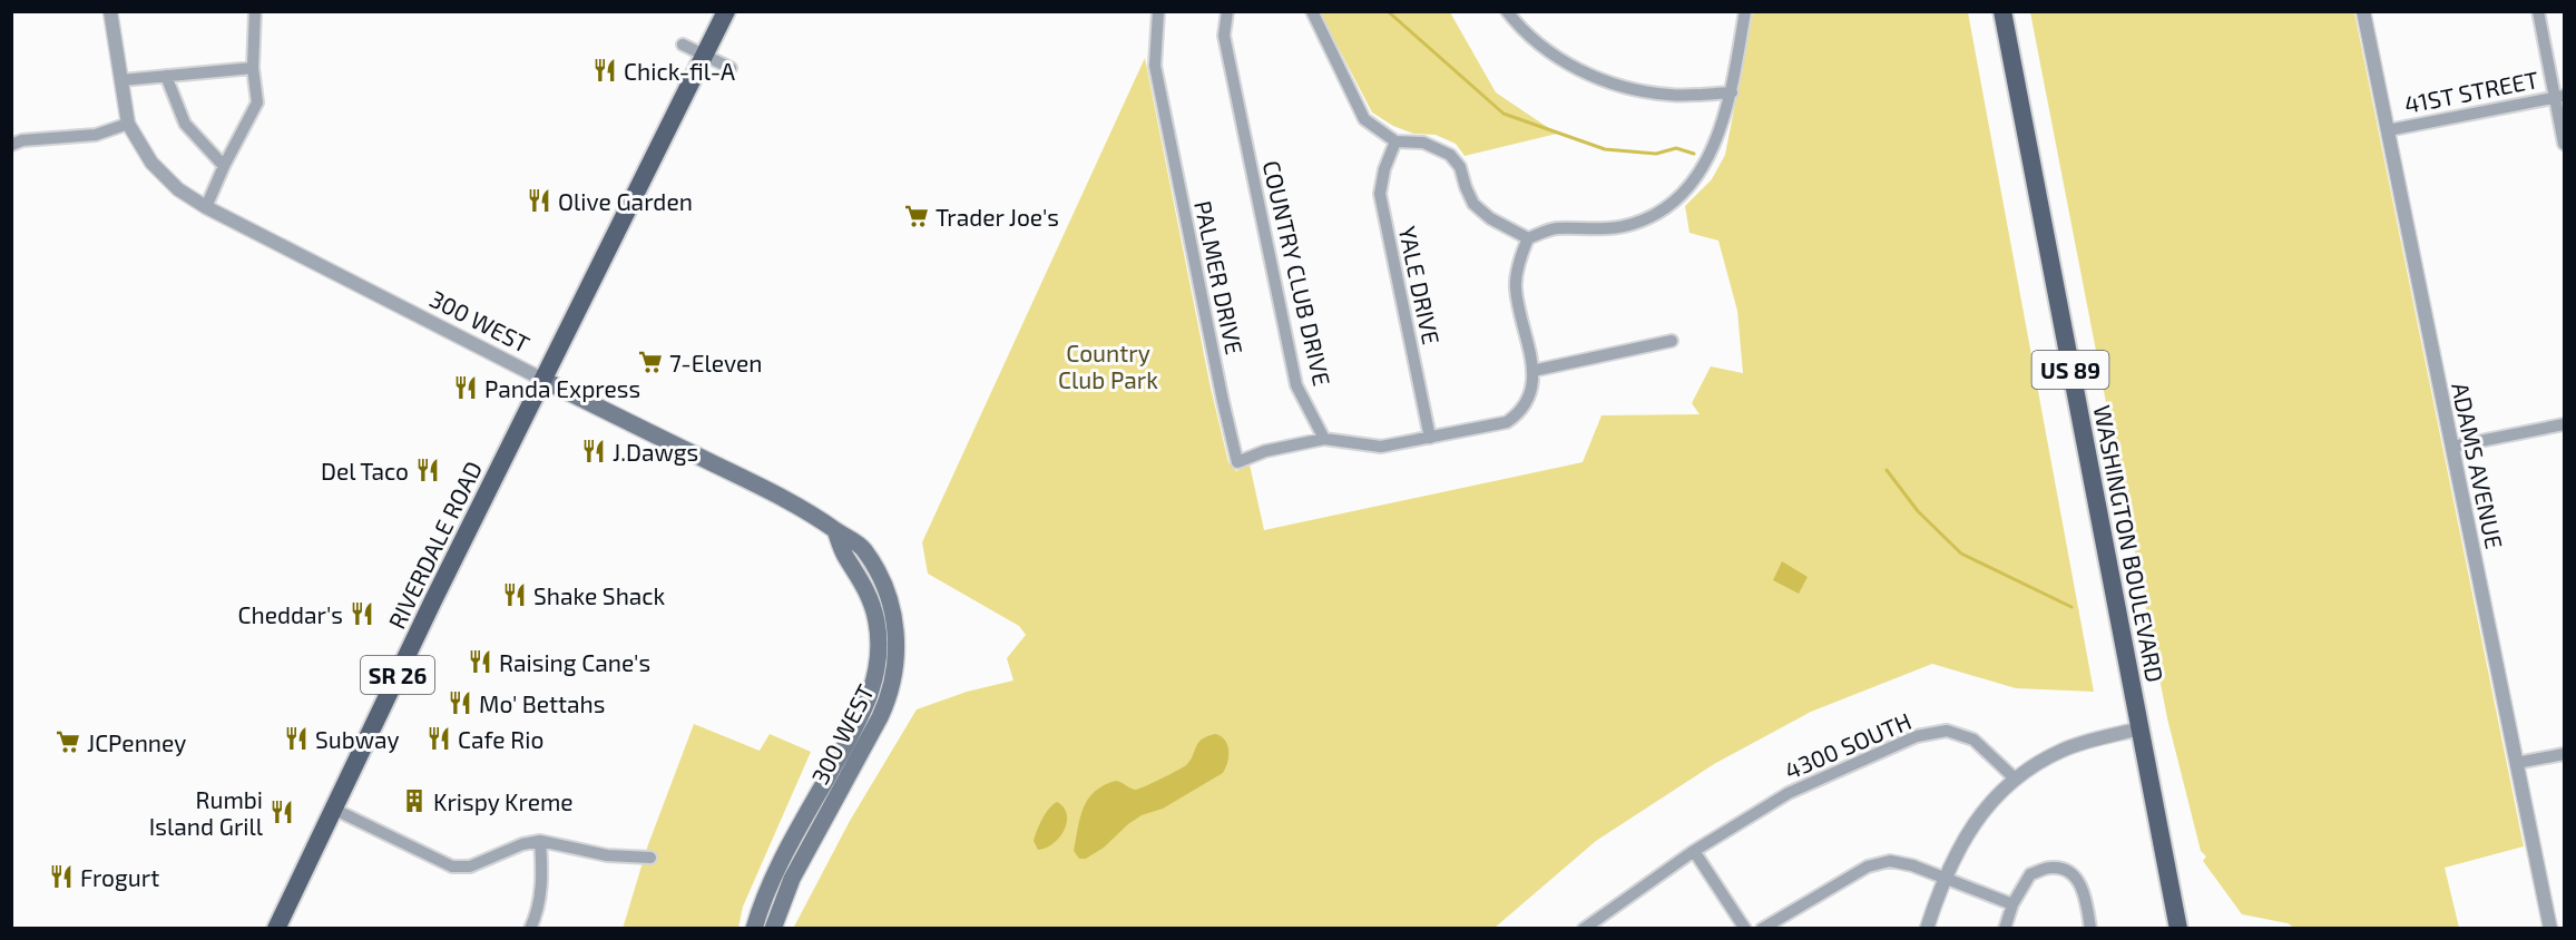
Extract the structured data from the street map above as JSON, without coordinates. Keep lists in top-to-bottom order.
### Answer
{
  "streets": {
    "main road": [
      "300 WEST",
      "US 89",
      "WASHINGTON BOULEVARD",
      "RIVERDALE ROAD",
      "SR 26"
    ],
    "street": [
      "41ST STREET",
      "COUNTRY CLUB DRIVE",
      "PALMER DRIVE",
      "YALE DRIVE",
      "ADAMS AVENUE",
      "4300 SOUTH"
    ]
  },
  "crossings": [
    ["41ST STREET", "ADAMS AVENUE"],
    ["COUNTRY CLUB DRIVE", "PALMER DRIVE"],
    ["300 WEST", "RIVERDALE ROAD"],
    ["300 WEST", "SR 26"],
    ["RIVERDALE ROAD", "SR 26"]
  ],
  "parks": ["Country Club Park"],
  "places": {
    "restaurant": [
      "Chick-fil-A",
      "Olive Garden",
      "Panda Express",
      "J.Dawgs",
      "Del Taco",
      "Shake Shack",
      "Cheddar's",
      "Raising Cane's",
      "Mo' Bettahs",
      "Subway",
      "Cafe Rio",
      "Rumbi Island Grill",
      "Frogurt"
    ],
    "supermarket": ["Trader Joe's", "7-Eleven", "JCPenney"],
    "building": ["Krispy Kreme"]
  }
}
